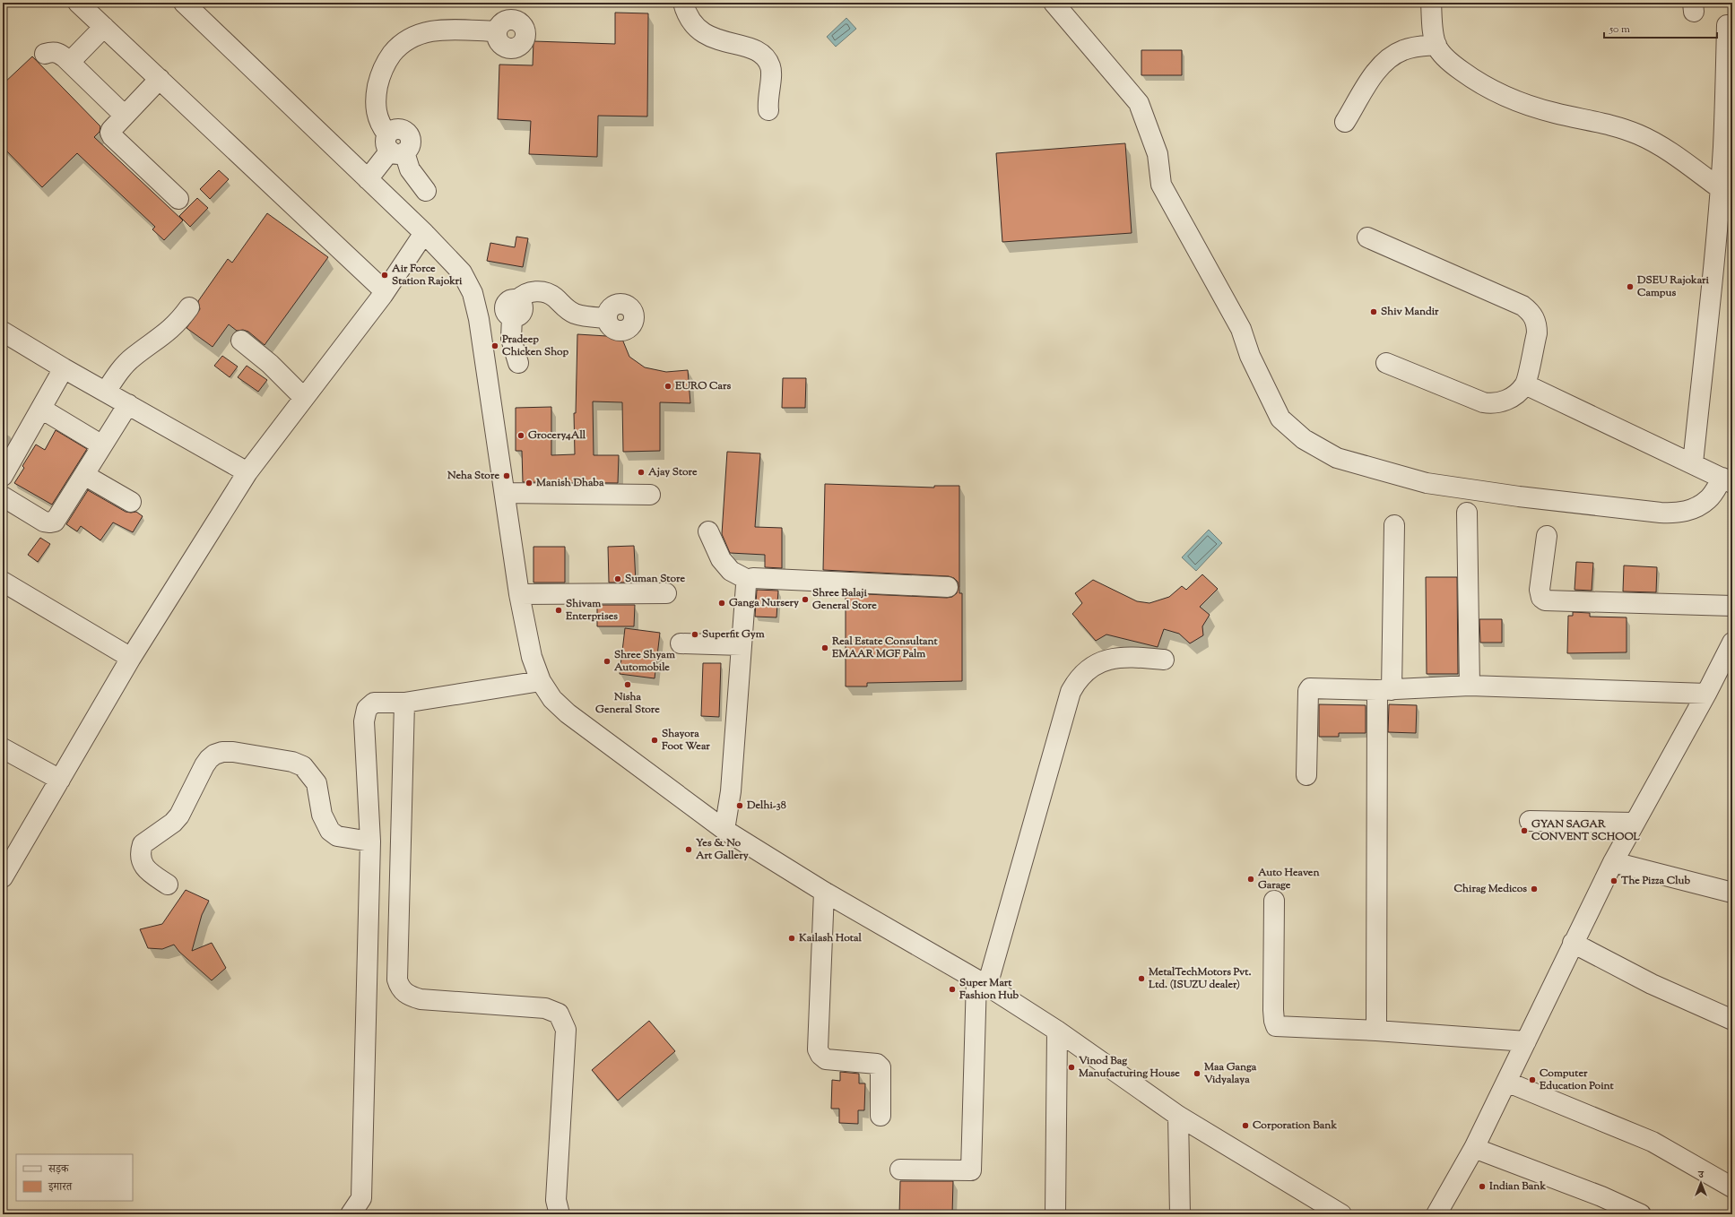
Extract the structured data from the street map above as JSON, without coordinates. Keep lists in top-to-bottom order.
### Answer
{
  "places": [
    "Air Force Station Rajokri",
    "DSEU Rajokari Campus",
    "Shiv Mandir",
    "Pradeep Chicken Shop",
    "EURO Cars",
    "Grocery4All",
    "Ajay Store",
    "Neha Store",
    "Manish Dhaba",
    "Suman Store",
    "Shree Balaji General Store",
    "Ganga Nursery",
    "Shivam Enterprises",
    "Superfit Gym",
    "Real Estate Consultant EMAAR MGF Palm",
    "Shree Shyam Automobile",
    "Nisha General Store",
    "Shayora Foot Wear",
    "Delhi-38",
    "GYAN SAGAR CONVENT SCHOOL",
    "Yes & No Art Gallery",
    "Auto Heaven Garage",
    "The Pizza Club",
    "Chirag Medicos",
    "Kailash Hotal",
    "MetalTechMotors Pvt. Ltd. (ISUZU dealer)",
    "Super Mart Fashion Hub",
    "Vinod Bag Manufacturing House",
    "Maa Ganga Vidyalaya",
    "Computer Education Point",
    "Corporation Bank",
    "Indian Bank"
  ],
  "legend": ["सड़क", "इमारत"],
  "scale_bar": "50 m",
  "north": "top"
}
